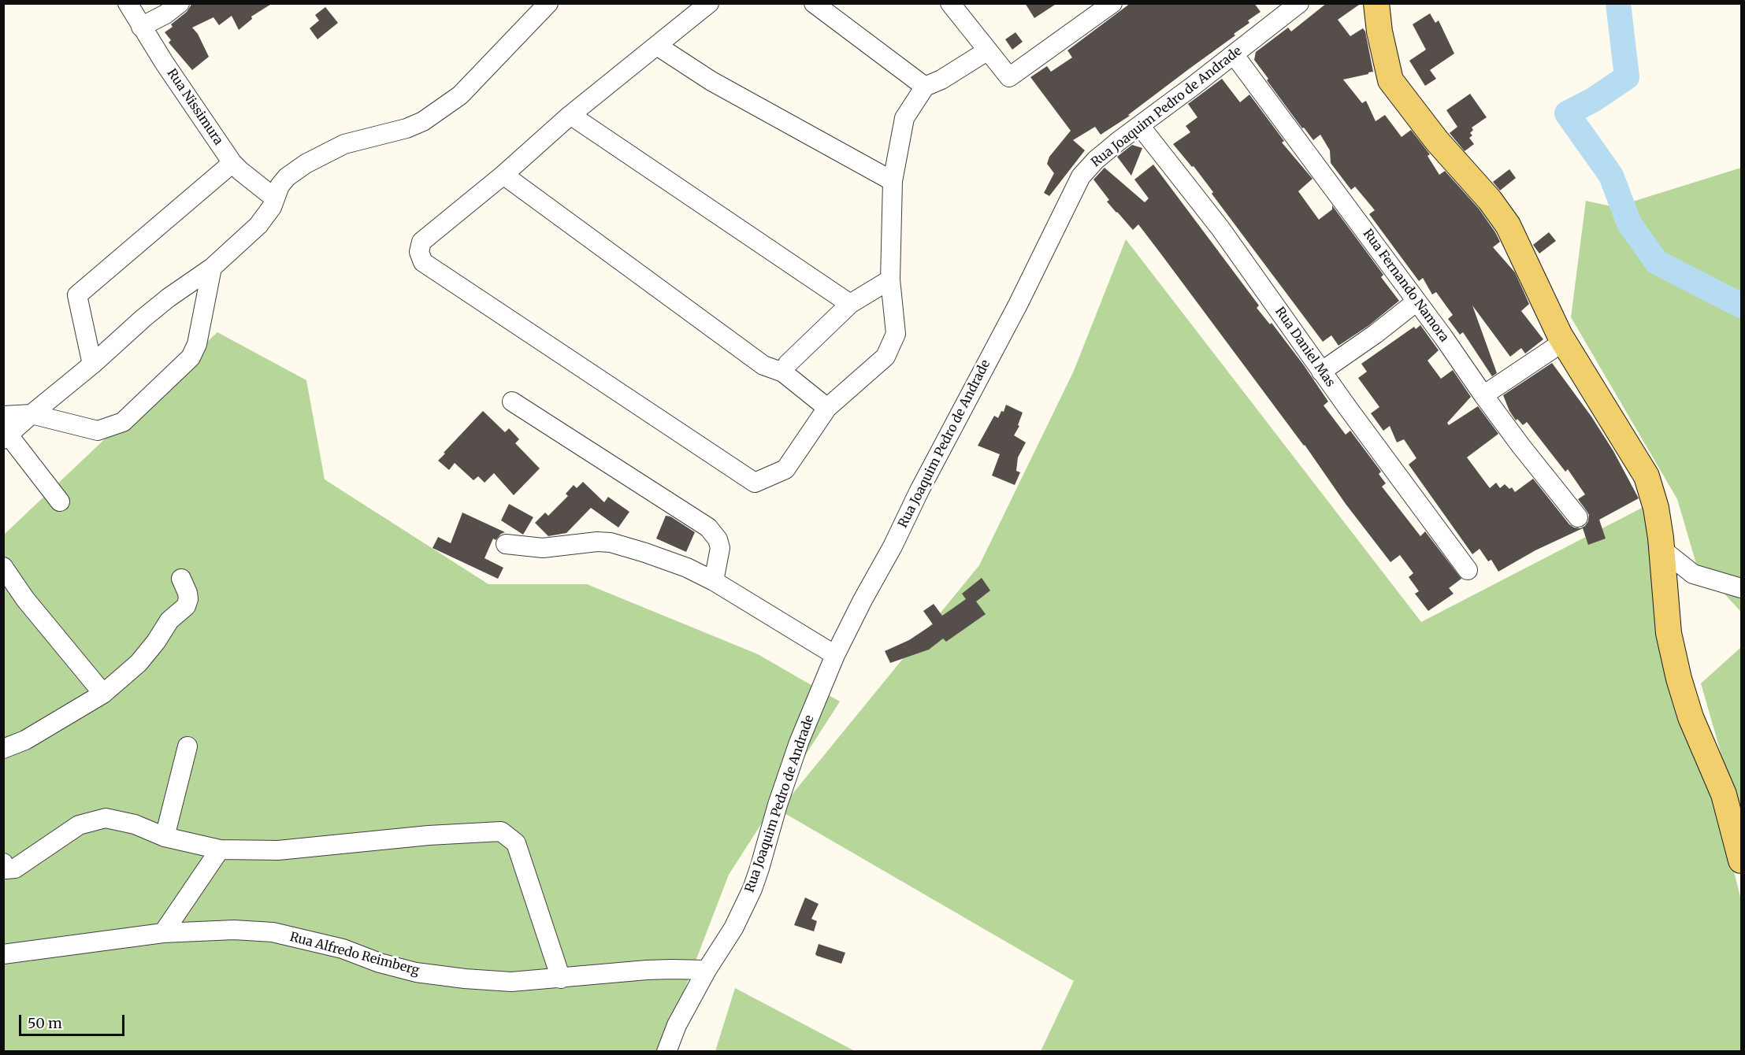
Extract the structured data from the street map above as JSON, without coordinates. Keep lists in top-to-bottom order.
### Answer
{
  "streets": {
    "street": [
      "Rua Nissimura",
      "Rua Joaquim Pedro de Andrade",
      "Rua Fernando Namora",
      "Rua Daniel Mas",
      "Rua Alfredo Reimberg"
    ]
  },
  "crossings": [
    ["Rua Joaquim Pedro de Andrade", "Rua Fernando Namora"],
    ["Rua Joaquim Pedro de Andrade", "Rua Daniel Mas"],
    ["Rua Joaquim Pedro de Andrade", "Rua Alfredo Reimberg"]
  ],
  "scale_bar": "50 m"
}
